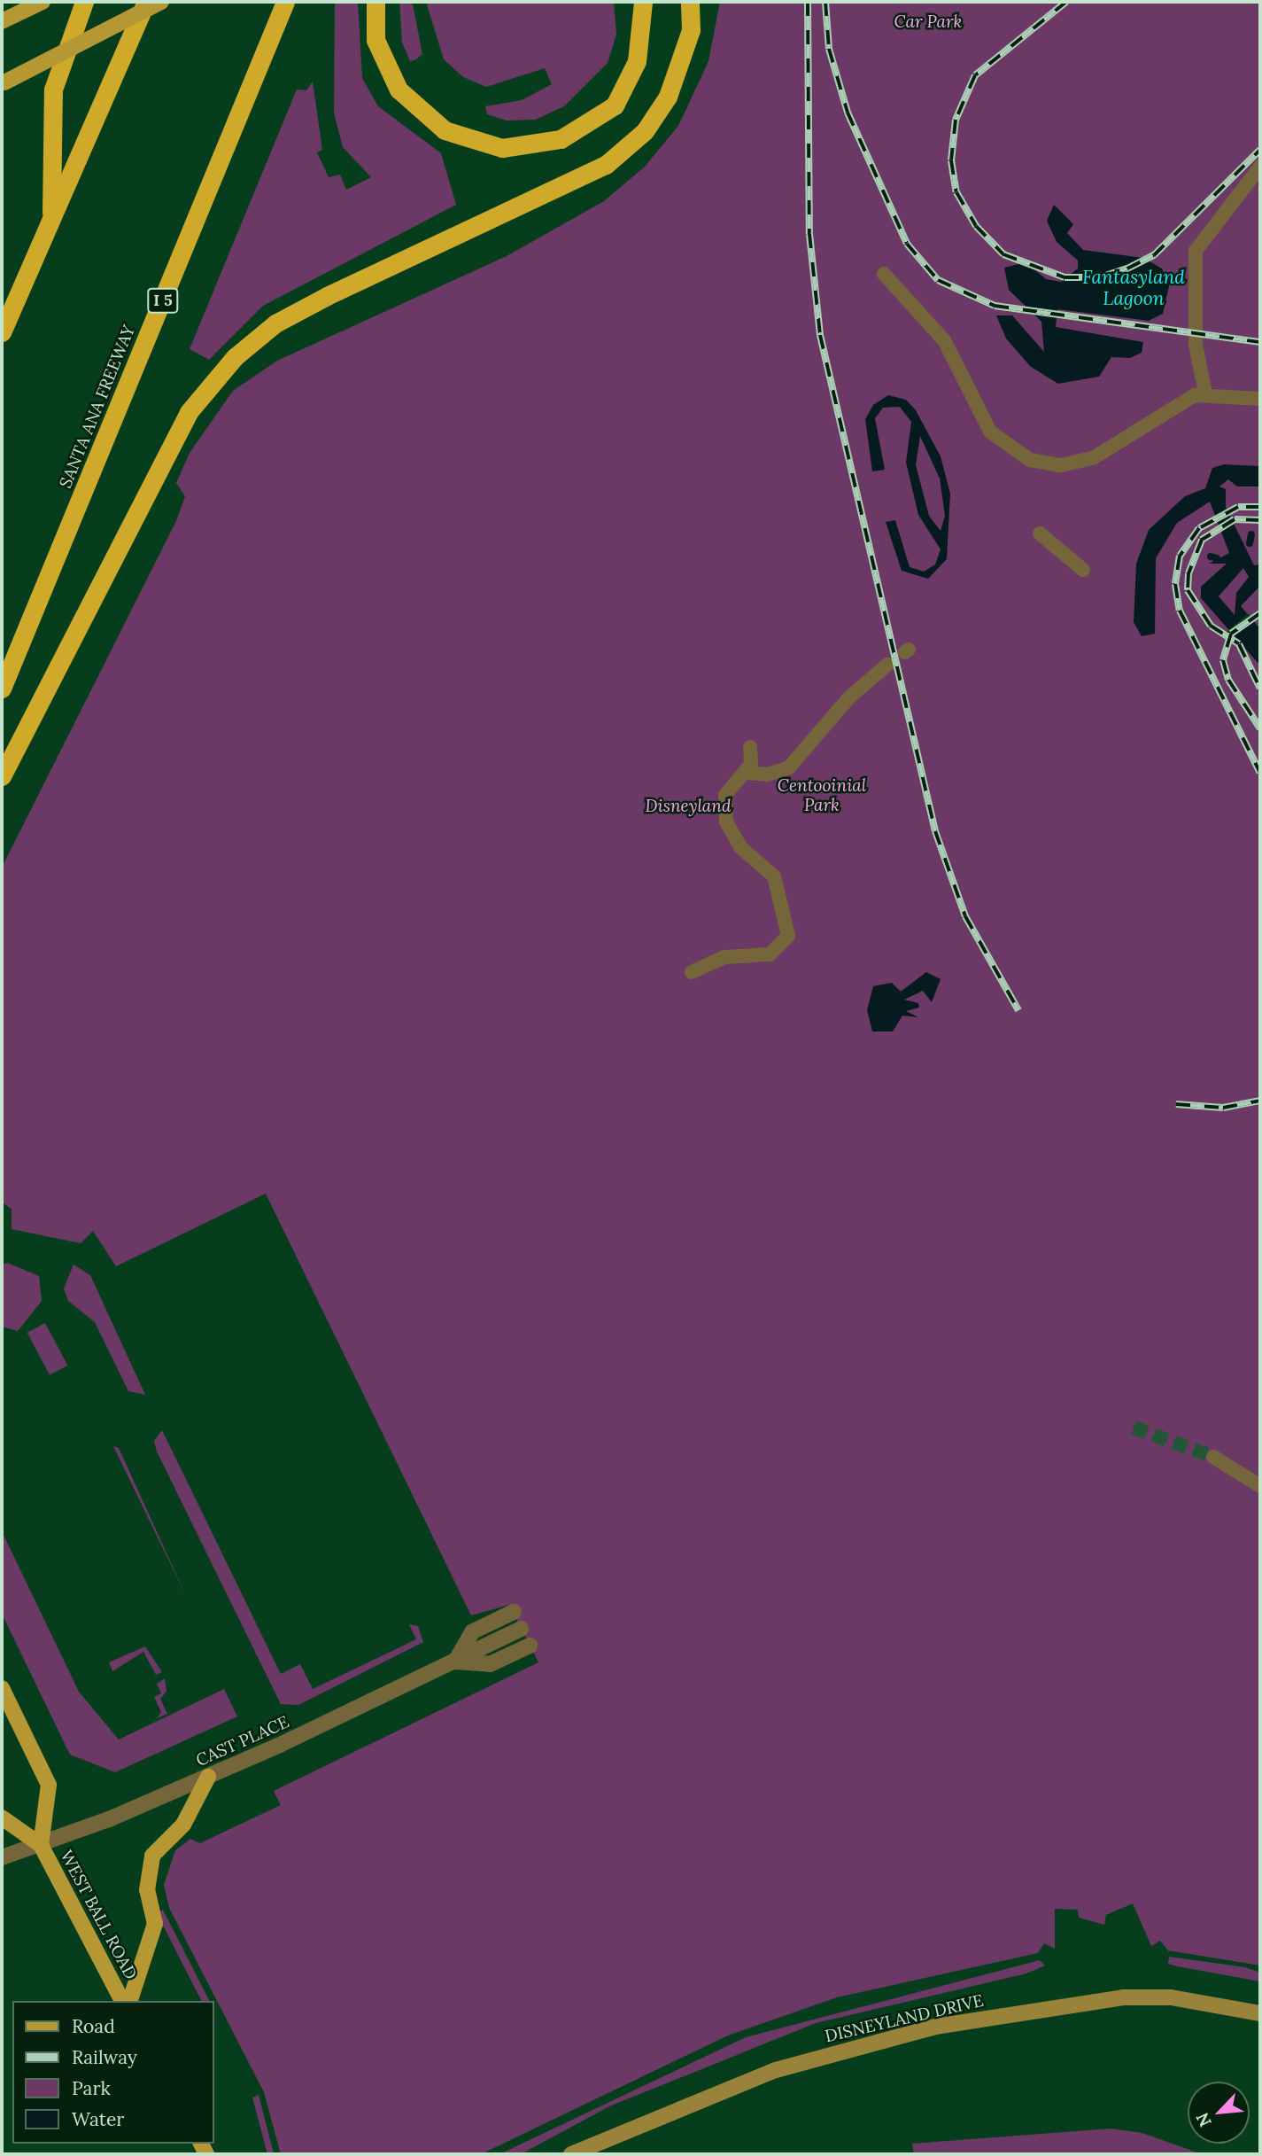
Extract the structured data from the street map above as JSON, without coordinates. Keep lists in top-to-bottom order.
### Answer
{
  "streets": {
    "highway": ["I 5", "SANTA ANA FREEWAY"],
    "main road": ["WEST BALL ROAD", "DISNEYLAND DRIVE"],
    "street": ["CAST PLACE"]
  },
  "crossings": [
    ["CAST PLACE", "WEST BALL ROAD"]
  ],
  "water": ["Fantasyland Lagoon"],
  "parks": ["Car Park", "Centooinial Park", "Disneyland"],
  "legend": [
    "Road",
    "Railway",
    "Park",
    "Water"
  ],
  "north": "bottom left"
}
